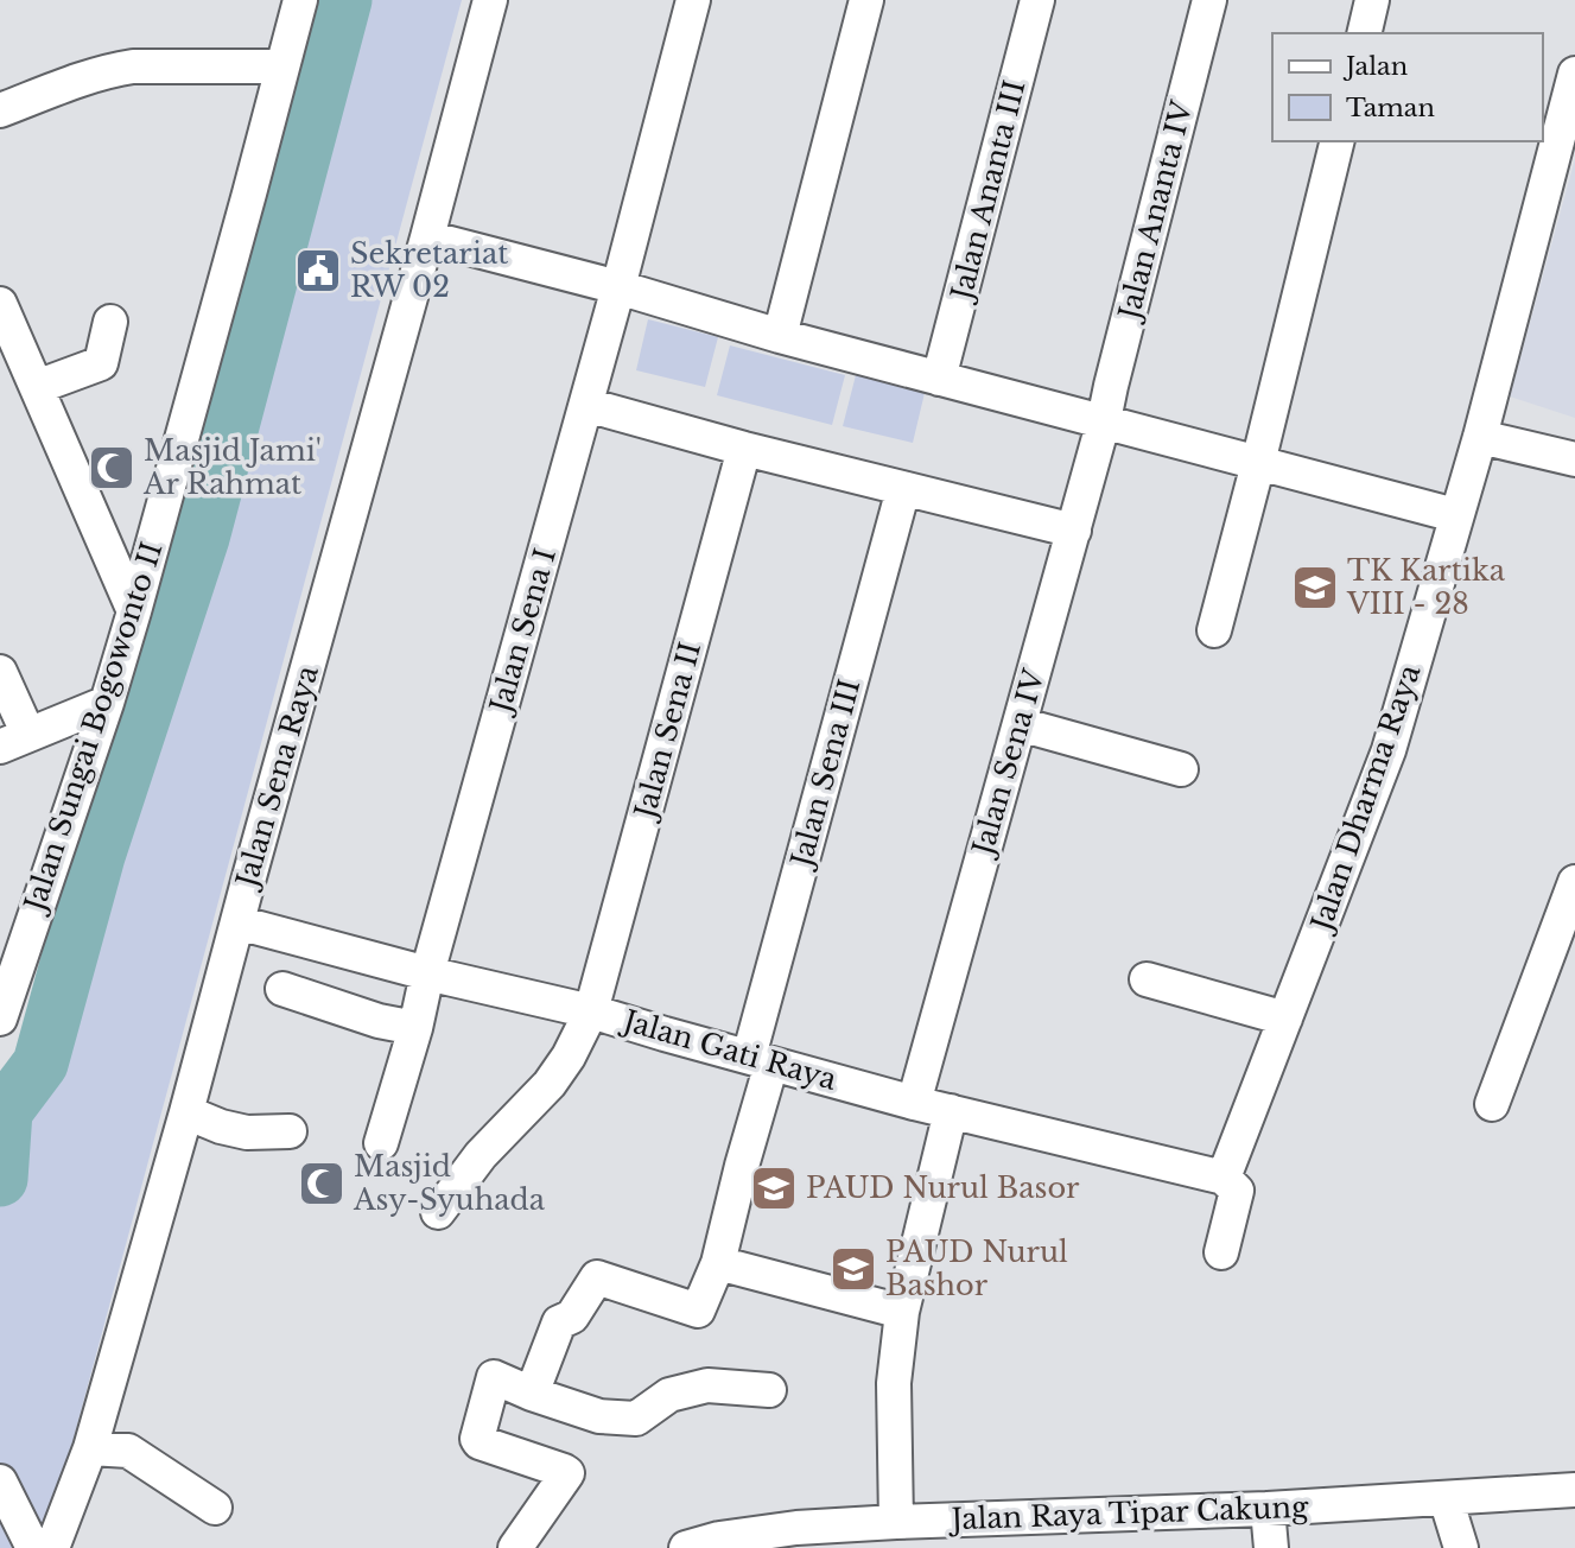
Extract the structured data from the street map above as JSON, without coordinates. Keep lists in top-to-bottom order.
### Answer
{
  "streets": {
    "street": [
      "Jalan Ananta III",
      "Jalan Ananta IV",
      "Jalan Sena I",
      "Jalan Sungai Bogowonto II",
      "Jalan Sena II",
      "Jalan Sena IV",
      "Jalan Sena III",
      "Jalan Sena Raya",
      "Jalan Dharma Raya",
      "Jalan Gati Raya",
      "Jalan Raya Tipar Cakung"
    ]
  },
  "crossings": [
    ["Jalan Ananta IV", "Jalan Sena IV"],
    ["Jalan Sena I", "Jalan Gati Raya"],
    ["Jalan Sena II", "Jalan Gati Raya"],
    ["Jalan Sena IV", "Jalan Gati Raya"],
    ["Jalan Sena III", "Jalan Gati Raya"],
    ["Jalan Sena Raya", "Jalan Gati Raya"],
    ["Jalan Dharma Raya", "Jalan Gati Raya"]
  ],
  "places": {
    "public building": ["Sekretariat RW 02"],
    "mosque": ["Masjid Jami' Ar Rahmat", "Masjid Asy-Syuhada"],
    "school or university": ["TK Kartika VIII - 28", "PAUD Nurul Basor", "PAUD Nurul Bashor"]
  },
  "legend": ["Jalan", "Taman"]
}
